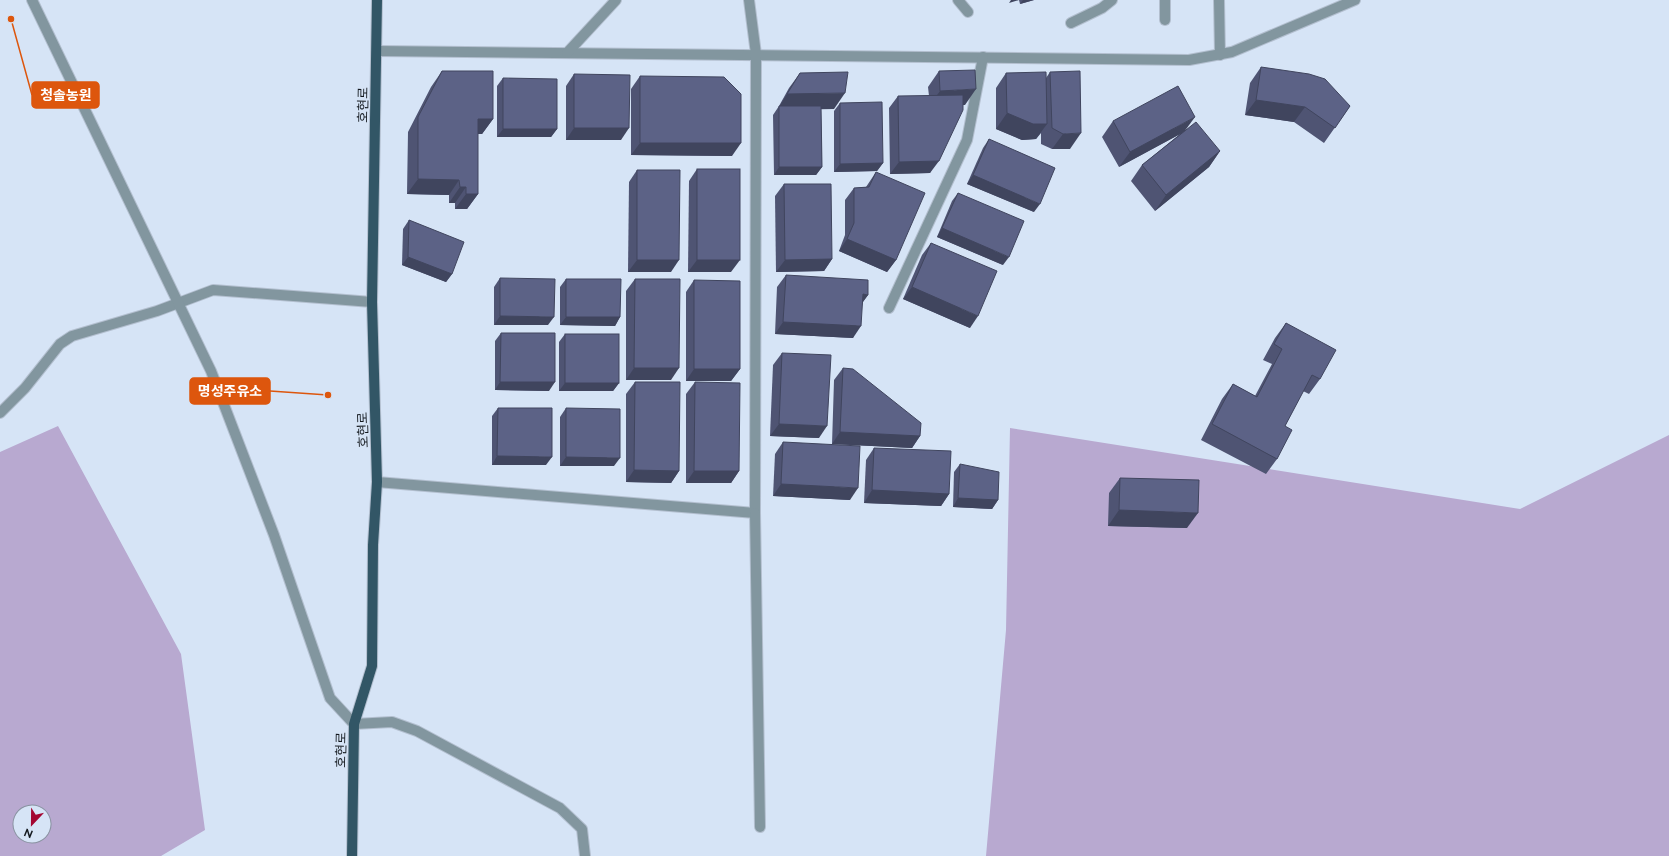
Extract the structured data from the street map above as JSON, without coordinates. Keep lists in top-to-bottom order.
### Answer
{
  "streets": {
    "main road": ["호현로"]
  },
  "places": ["청솔농원", "명성주유소"],
  "north": "bottom"
}
